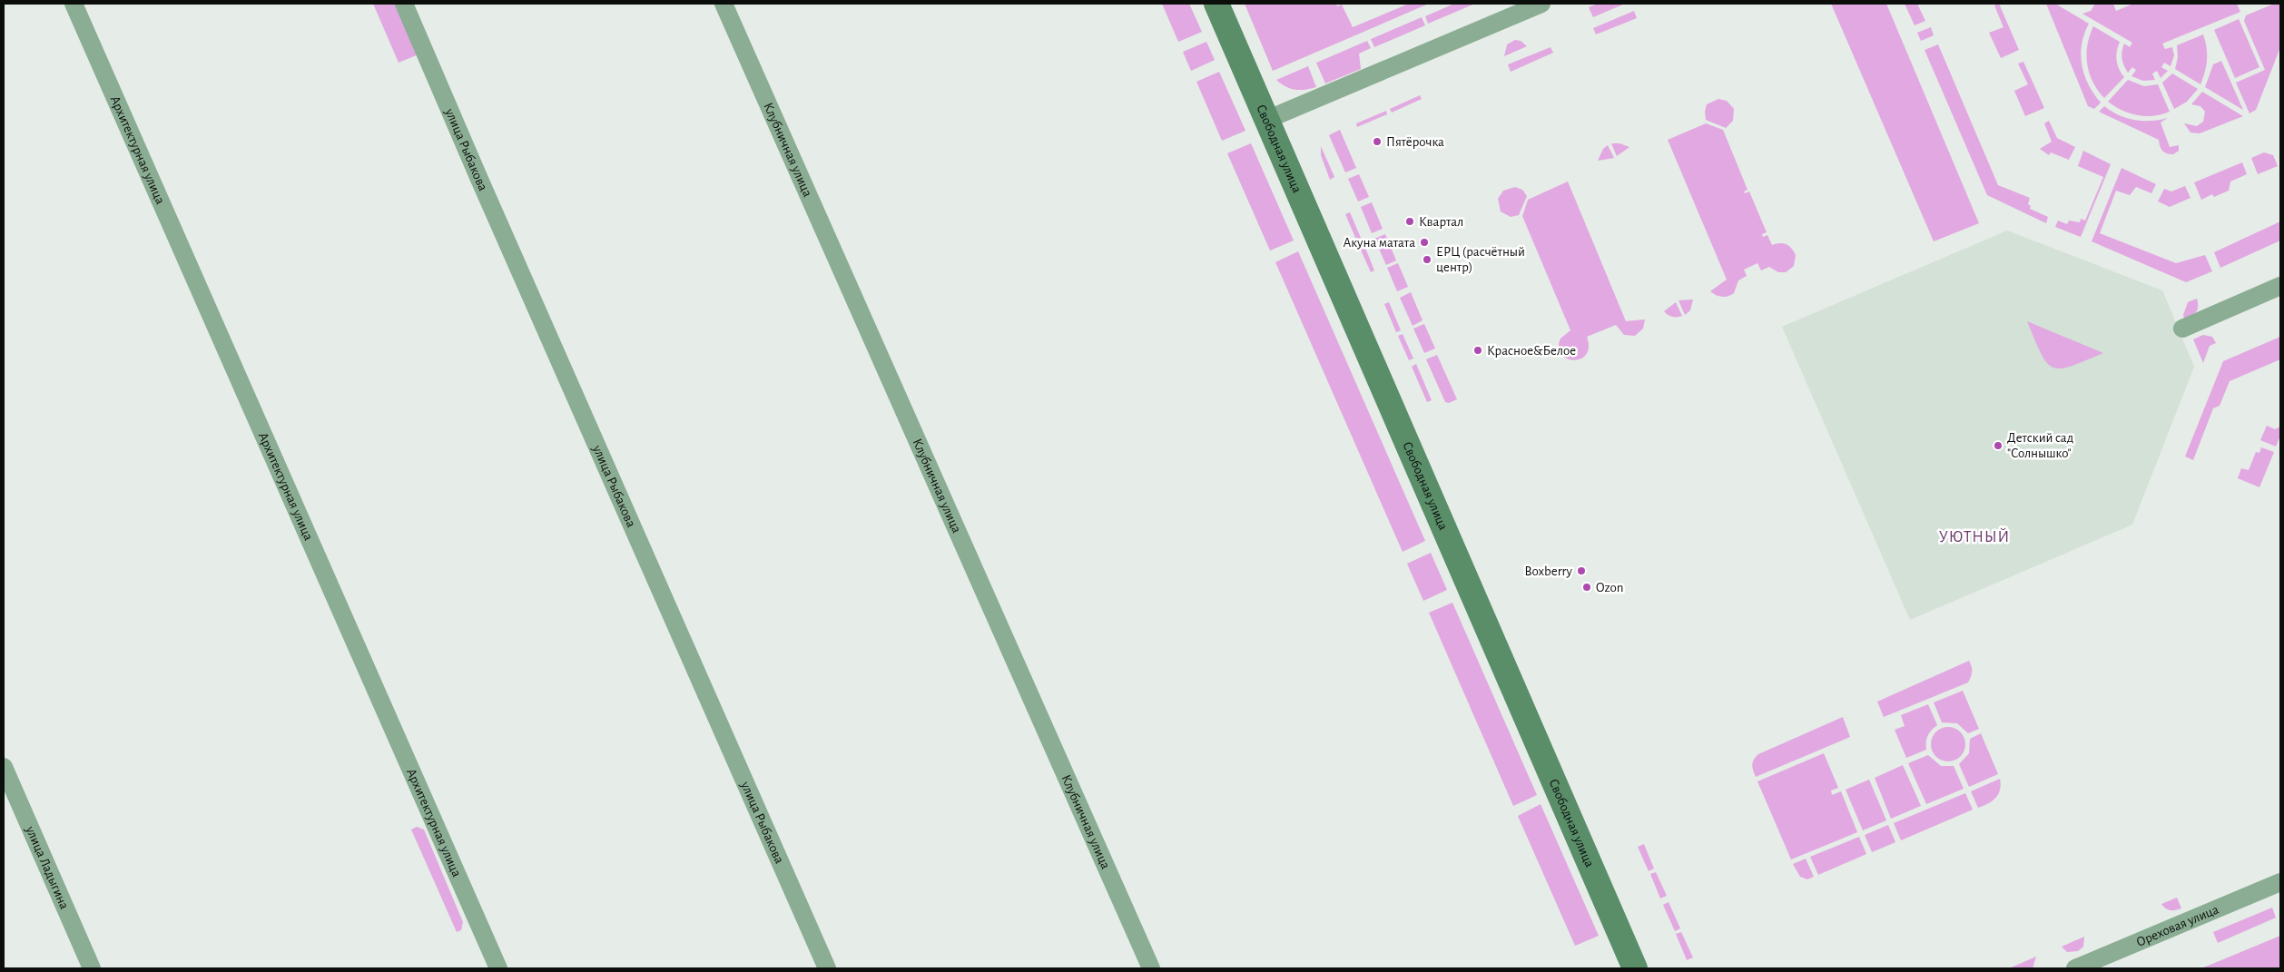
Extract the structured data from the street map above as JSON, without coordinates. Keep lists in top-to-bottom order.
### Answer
{
  "streets": {
    "main road": ["Свободная улица"],
    "street": [
      "Архитектурная улица",
      "улица Рыбакова",
      "Клубничная улица",
      "улица Ладыгина",
      "Ореховая улица"
    ]
  },
  "districts": ["УЮТНЫЙ"],
  "places": [
    "Пятёрочка",
    "Квартал",
    "Акуна матата",
    "ЕРЦ (расчётный центр)",
    "Красное&Белое",
    "Детский сад \"Солнышко\"",
    "Boxberry",
    "Ozon"
  ]
}
